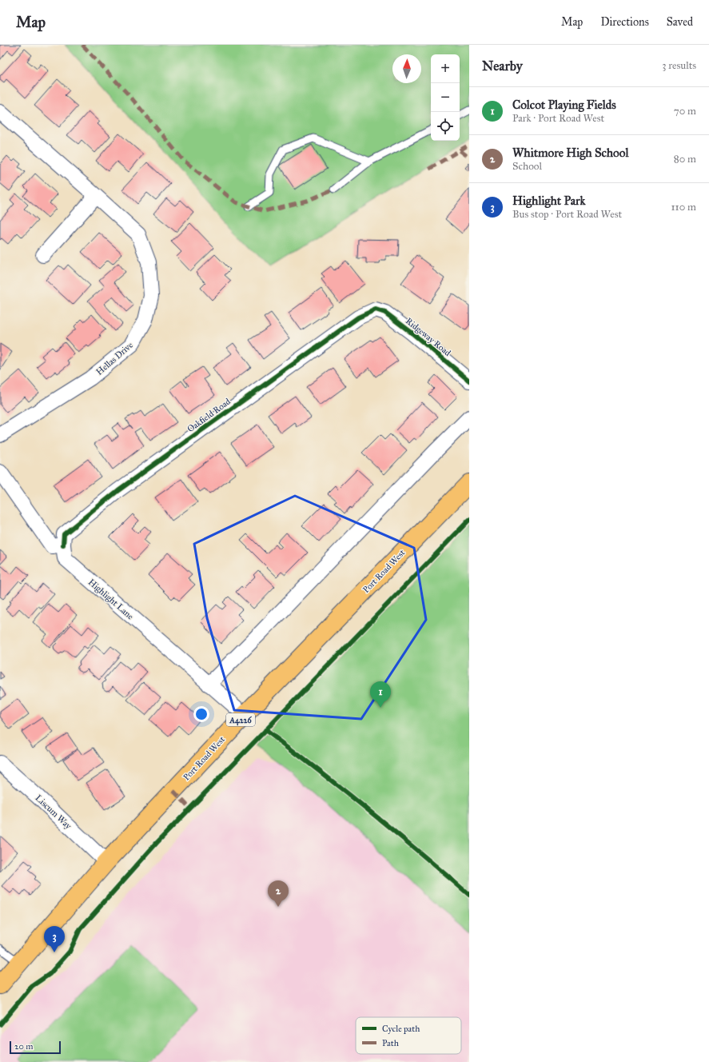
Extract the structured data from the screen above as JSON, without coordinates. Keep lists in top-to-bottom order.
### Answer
{
  "streets": {
    "main road": ["Port Road West", "A4226"],
    "street": [
      "Ridgeway Road",
      "Hellas Drive",
      "Oakfield Road",
      "Highlight Lane",
      "Liscum Way"
    ]
  },
  "crossings": [
    ["Ridgeway Road", "Oakfield Road"],
    ["Oakfield Road", "Highlight Lane"],
    ["Port Road West", "Highlight Lane"],
    ["Port Road West", "Liscum Way"]
  ],
  "legend": ["Cycle path", "Path"],
  "scale_bar": "20 m",
  "north": "top",
  "page": {
    "header": "Map",
    "nav": ["Map", "Directions", "Saved"],
    "heading": ["Nearby", "3 results"],
    "map_buttons": ["+", "−"],
    "list": [
      {
        "mark": "1",
        "name": "Colcot Playing Fields",
        "note": "Park · Port Road West",
        "value": "70 m"
      },
      {
        "mark": "2",
        "name": "Whitmore High School",
        "note": "School",
        "value": "80 m"
      },
      {
        "mark": "3",
        "name": "Highlight Park",
        "note": "Bus stop · Port Road West",
        "value": "110 m"
      }
    ],
    "pins": ["1", "2", "3"],
    "scale": "20 m"
  }
}
